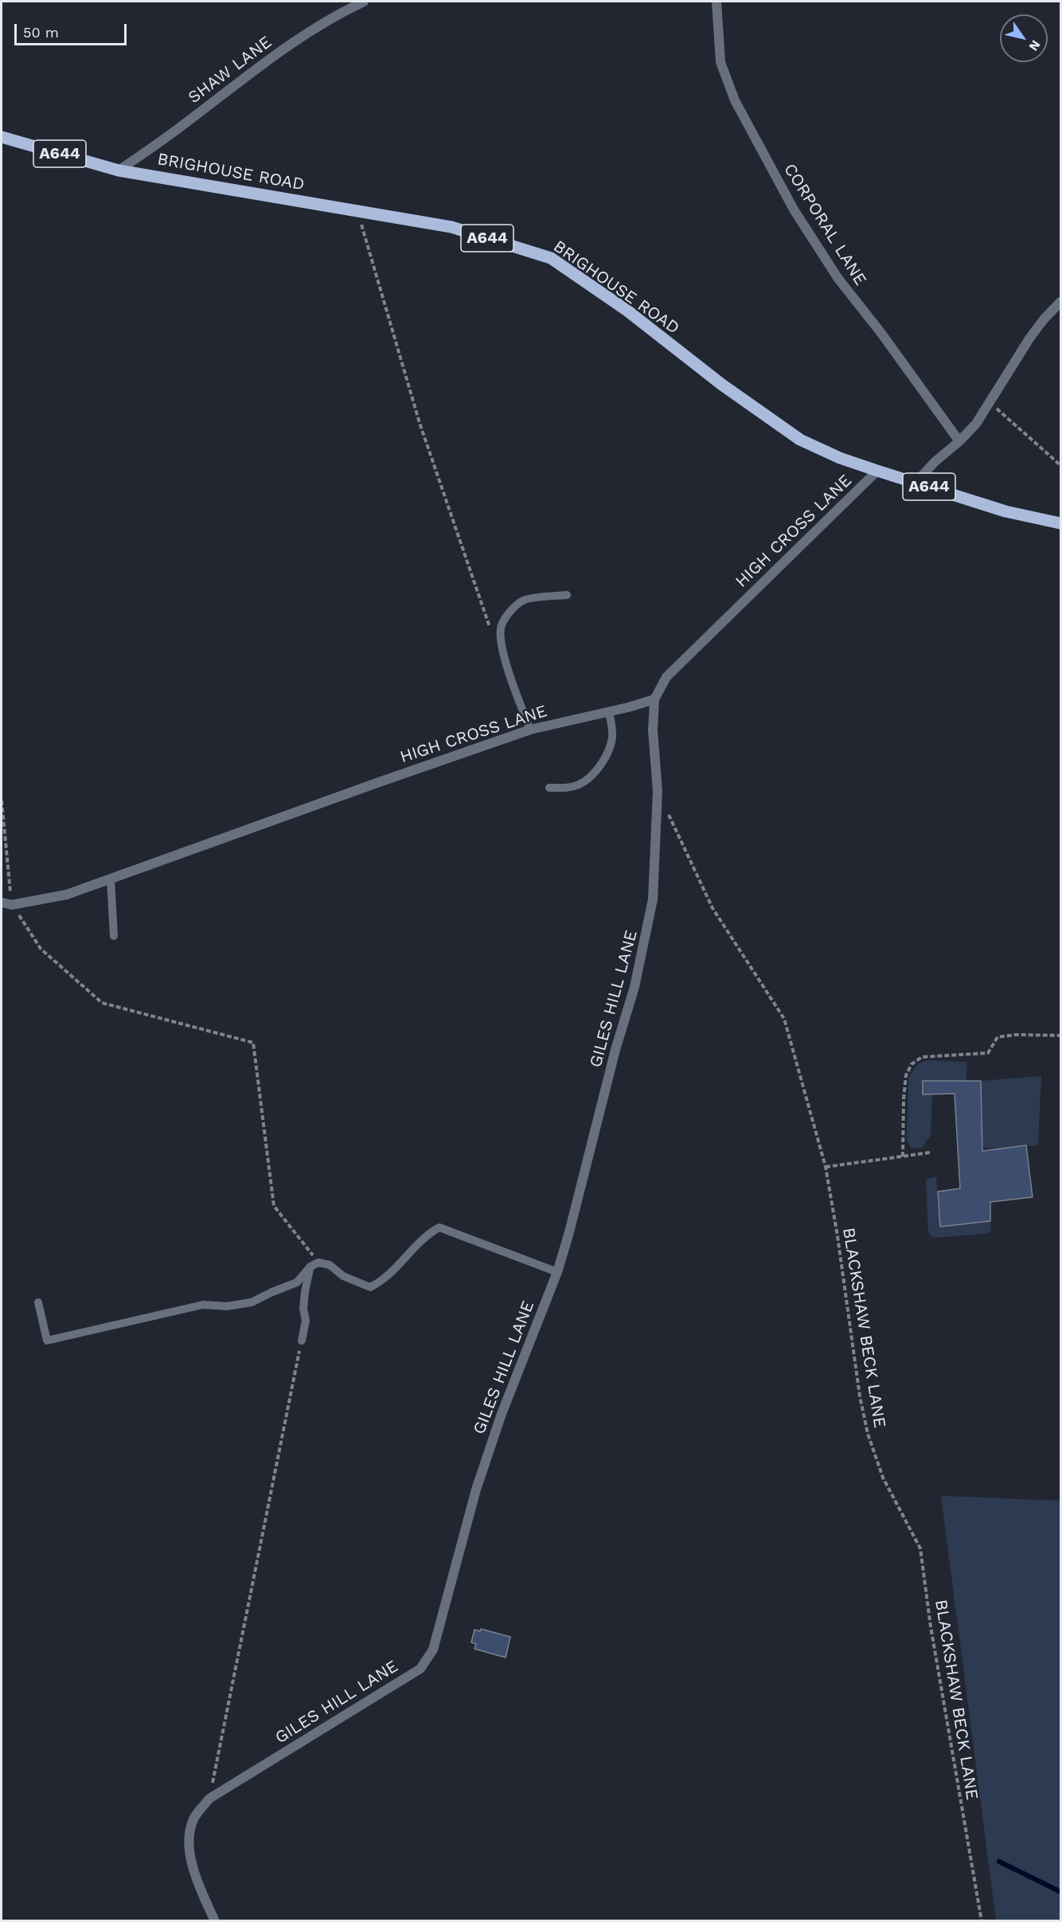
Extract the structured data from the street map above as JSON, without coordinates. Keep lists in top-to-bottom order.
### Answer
{
  "streets": {
    "main road": ["A644", "BRIGHOUSE ROAD"],
    "street": [
      "SHAW LANE",
      "CORPORAL LANE",
      "HIGH CROSS LANE",
      "GILES HILL LANE"
    ],
    "path": ["BLACKSHAW BECK LANE"]
  },
  "crossings": [
    ["SHAW LANE", "A644"],
    ["SHAW LANE", "BRIGHOUSE ROAD"],
    ["A644", "BRIGHOUSE ROAD"],
    ["BRIGHOUSE ROAD", "HIGH CROSS LANE"],
    ["HIGH CROSS LANE", "GILES HILL LANE"],
    ["GILES HILL LANE", "BLACKSHAW BECK LANE"]
  ],
  "scale_bar": "50 m",
  "north": "bottom right"
}
